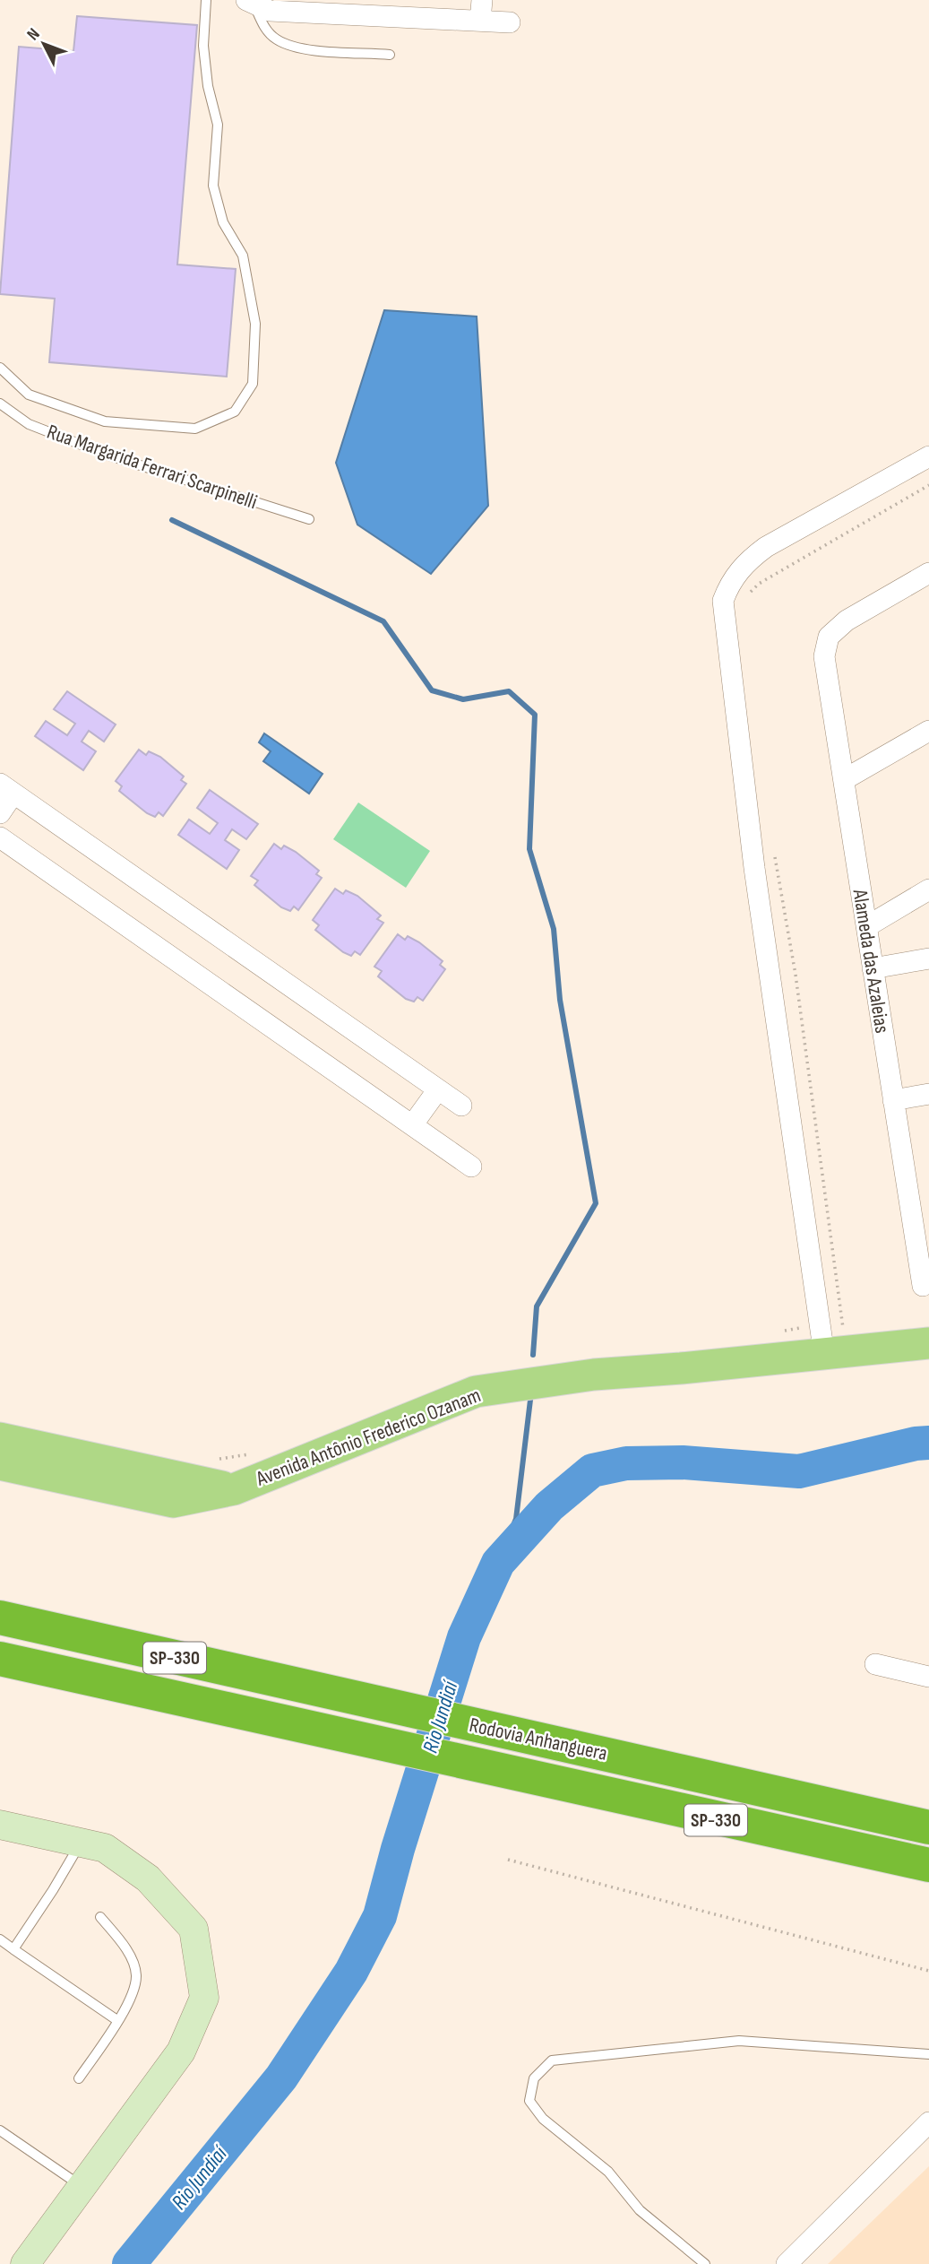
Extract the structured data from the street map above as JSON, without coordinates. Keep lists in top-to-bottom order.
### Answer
{
  "streets": {
    "highway": ["SP-330", "Rodovia Anhanguera"],
    "main road": ["Avenida Antônio Frederico Ozanam"],
    "street": ["Alameda das Azaleias"],
    "lane": ["Rua Margarida Ferrari Scarpinelli"]
  },
  "water": ["Rio Jundiaí"],
  "north": "top left"
}
